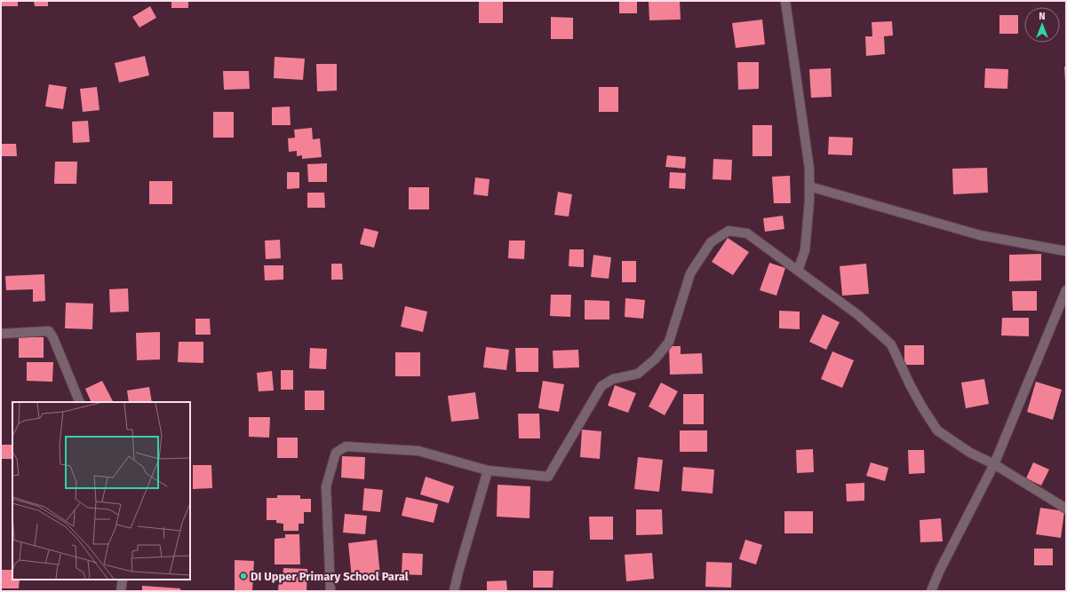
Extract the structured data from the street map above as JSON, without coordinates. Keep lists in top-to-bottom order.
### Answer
{
  "places": ["DI Upper Primary School Paral"],
  "north": "top"
}
